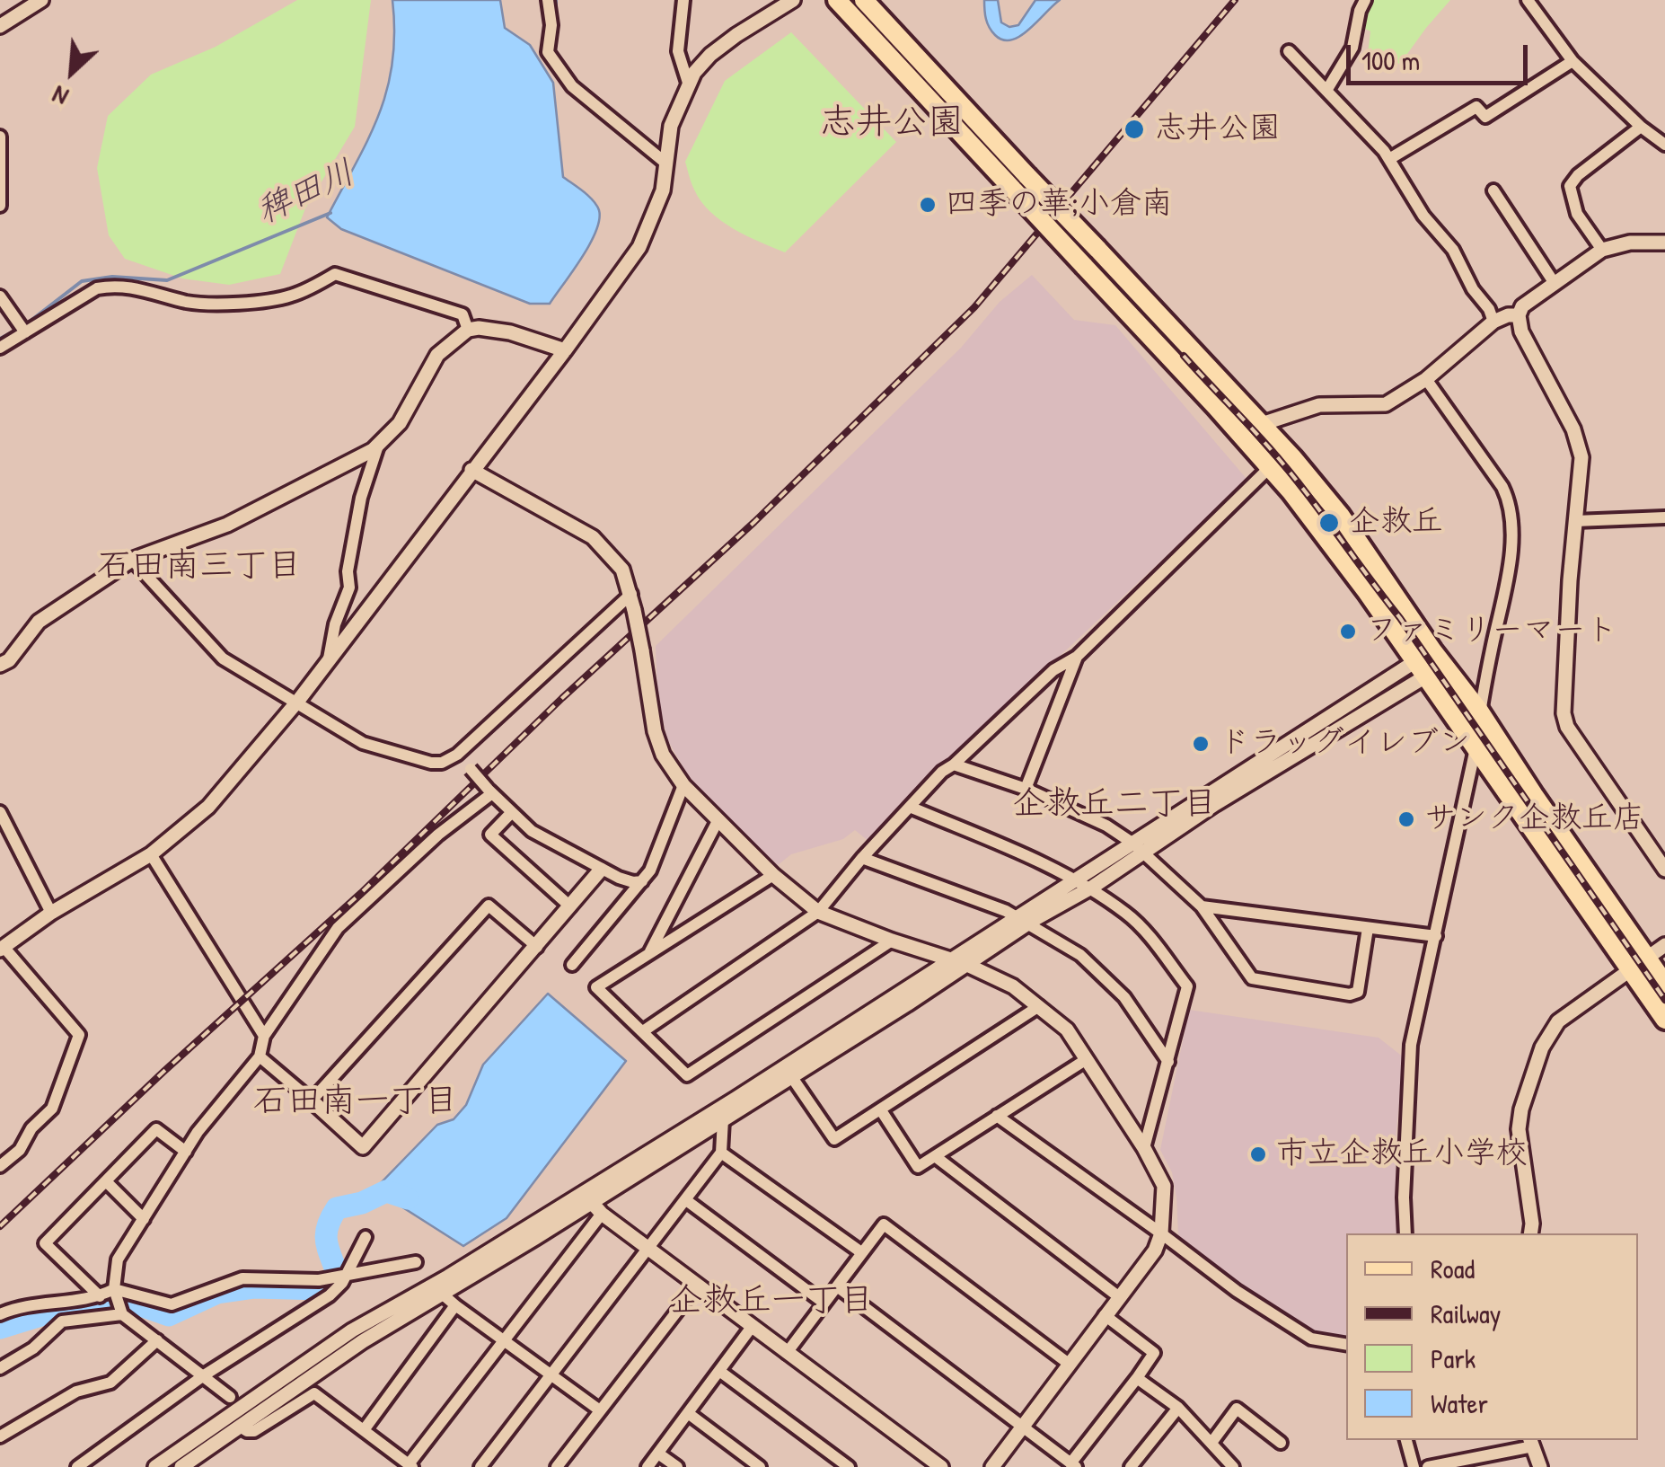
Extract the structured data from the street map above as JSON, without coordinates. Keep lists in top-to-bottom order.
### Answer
{
  "districts": [
    "志井公園",
    "石田南三丁目",
    "企救丘二丁目",
    "石田南一丁目",
    "企救丘一丁目"
  ],
  "water": ["稗田川"],
  "places": [
    "志井公園",
    "四季の華;小倉南",
    "企救丘",
    "ファミリーマート",
    "ドラッグイレブン",
    "サンク企救丘店",
    "市立企救丘小学校"
  ],
  "legend": [
    "Road",
    "Railway",
    "Park",
    "Water"
  ],
  "scale_bar": "100 m",
  "north": "bottom left"
}
